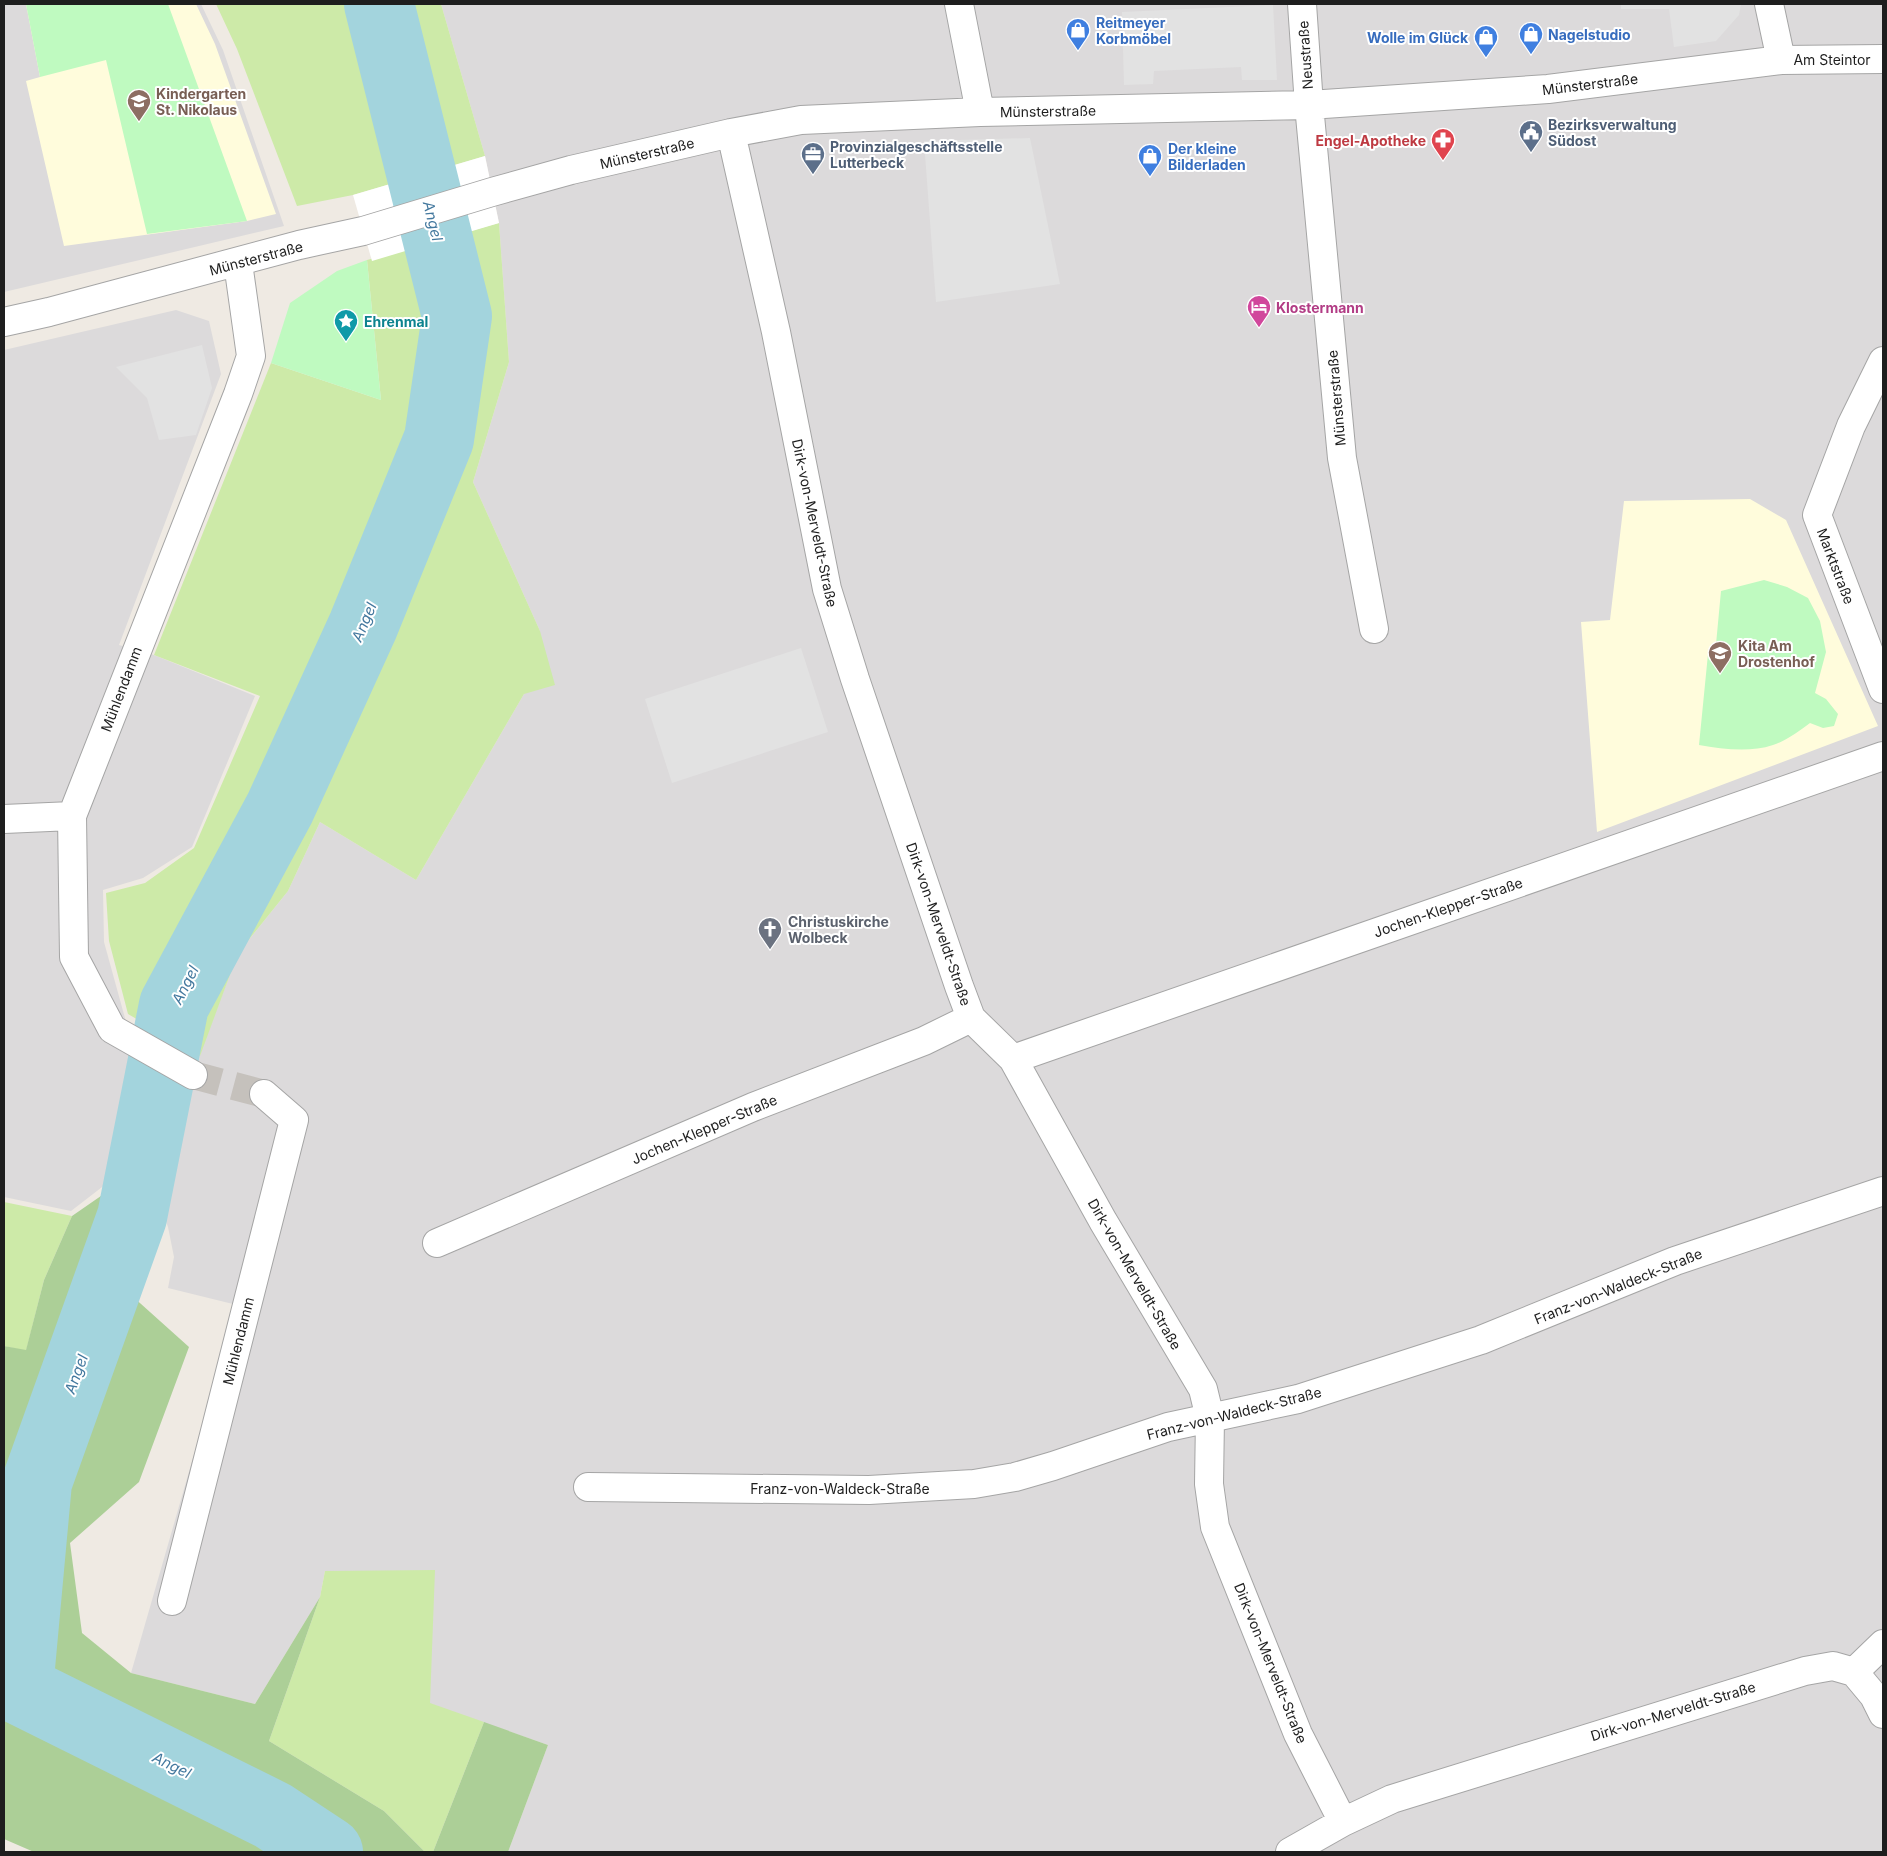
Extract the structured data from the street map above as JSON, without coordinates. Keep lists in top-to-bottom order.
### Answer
{
  "streets": {
    "street": [
      "Neustraße",
      "Am Steintor",
      "Münsterstraße",
      "Dirk-von-Merveldt-Straße",
      "Marktstraße",
      "Mühlendamm",
      "Jochen-Klepper-Straße",
      "Franz-von-Waldeck-Straße"
    ]
  },
  "crossings": [
    ["Neustraße", "Münsterstraße"],
    ["Am Steintor", "Münsterstraße"],
    ["Münsterstraße", "Dirk-von-Merveldt-Straße"],
    ["Münsterstraße", "Mühlendamm"],
    ["Dirk-von-Merveldt-Straße", "Jochen-Klepper-Straße"],
    ["Dirk-von-Merveldt-Straße", "Franz-von-Waldeck-Straße"]
  ],
  "water": ["Angel"],
  "places": {
    "shop": [
      "Reitmeyer Korbmöbel",
      "Nagelstudio",
      "Wolle im Glück",
      "Der kleine Bilderladen"
    ],
    "school or university": ["Kindergarten St. Nikolaus", "Kita Am Drostenhof"],
    "public building": ["Bezirksverwaltung Südost"],
    "pharmacy": ["Engel-Apotheke"],
    "office": ["Provinzialgeschäftsstelle Lutterbeck"],
    "hotel": ["Klostermann"],
    "place": ["Ehrenmal"],
    "church": ["Christuskirche Wolbeck"]
  }
}
